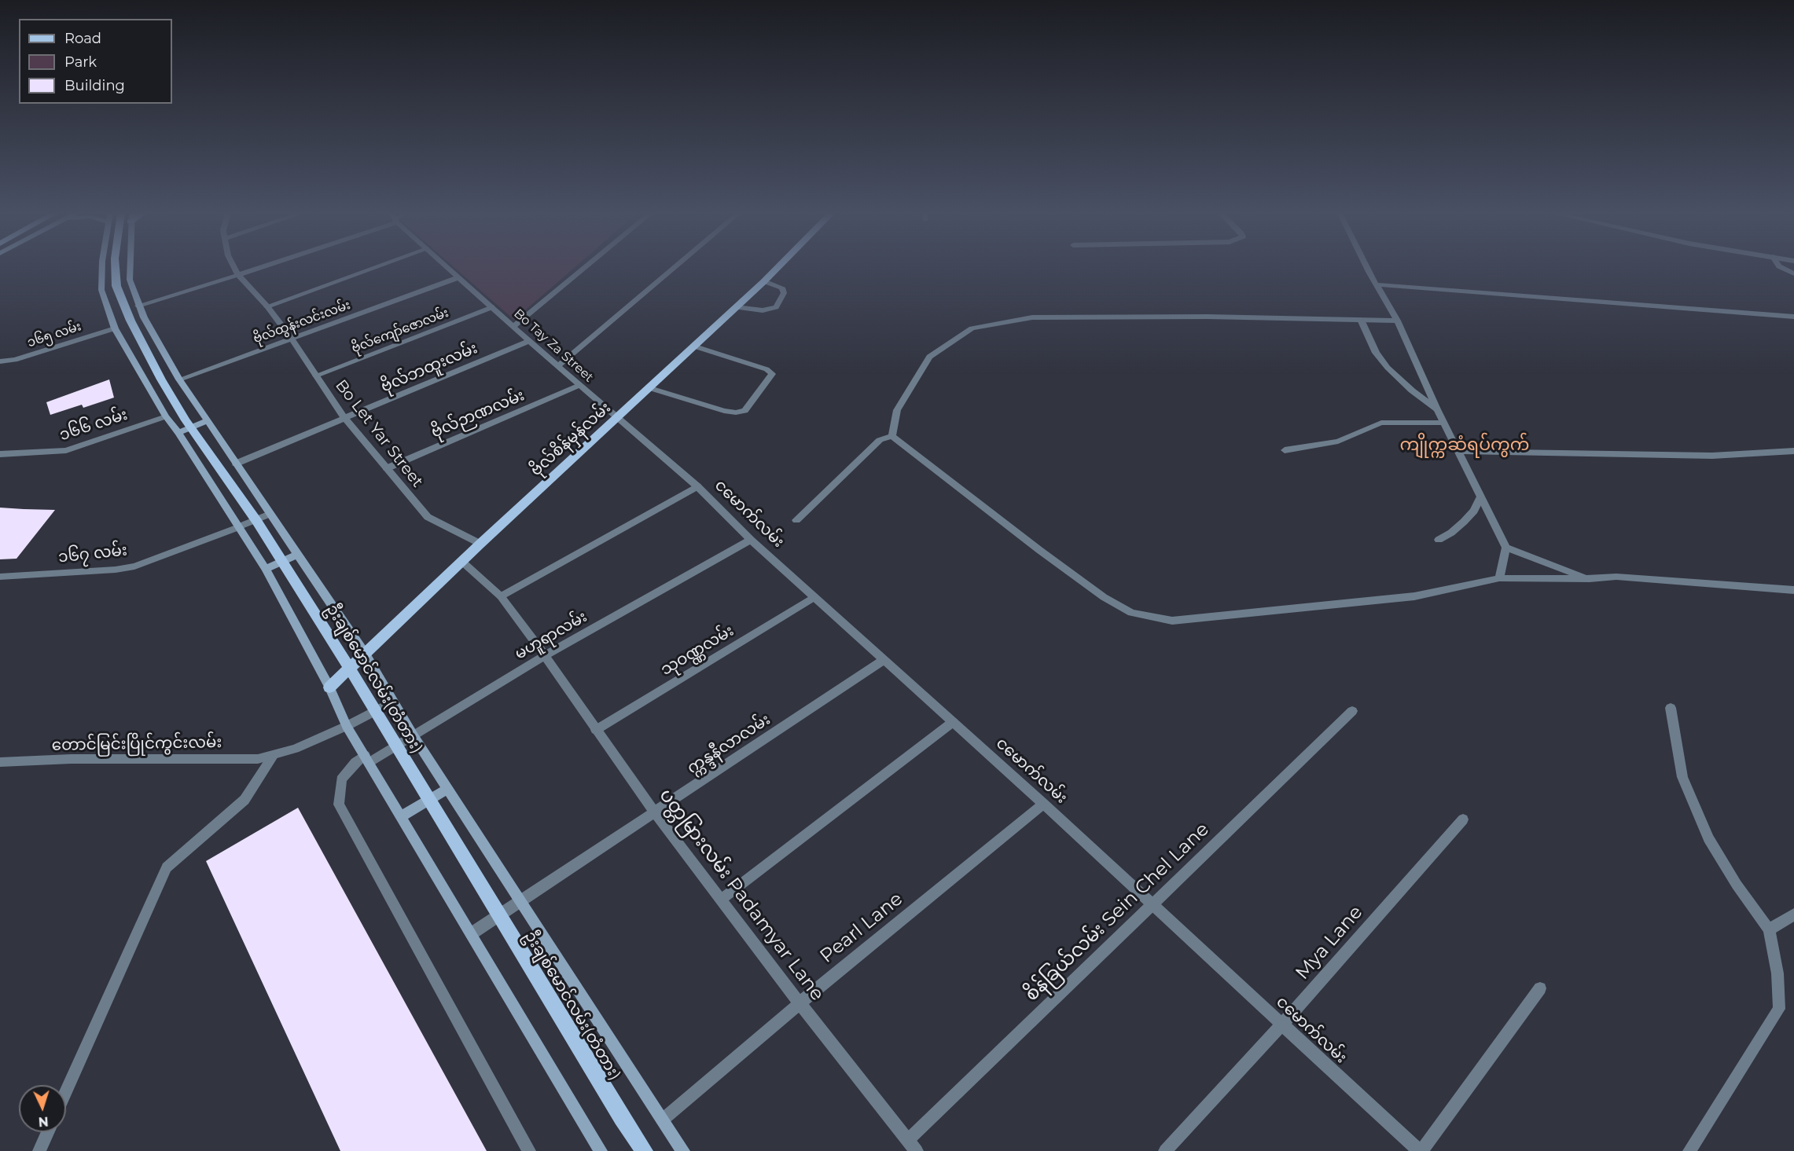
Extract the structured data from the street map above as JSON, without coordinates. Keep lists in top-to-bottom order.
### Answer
{
  "streets": {
    "main road": ["ဗိုလ်စိန်မှန်လမ်း", "ဦးချစ်မောင်လမ်း(တံတား)"],
    "street": [
      "ဗိုလ်ထွန်းလင်းလမ်း",
      "ဗိုလ်ကျော်ဇောလမ်း",
      "၁၆၅ လမ်း",
      "Bo Tay Za Street",
      "ဗိုလ်ဘထူးလမ်း",
      "ဗိုလ်ဉာဏလမ်း",
      "၁၆၆ လမ်း",
      "Bo Let Yar Street",
      "ငမောက်လမ်း",
      "၁၆၇ လမ်း",
      "မဟူရာလမ်း",
      "သုဝဏ္ဏလမ်း",
      "တောင်မြင်းပြိုင်ကွင်းလမ်း",
      "က္ကန္ဒနီလာလမ်း",
      "ပတ္တမြားလမ်း Padamyar Lane",
      "စိန်ခြယ်လမ်း Sein Chel Lane",
      "Pearl Lane",
      "Mya Lane"
    ]
  },
  "crossings": [
    ["ဗိုလ်ထွန်းလင်းလမ်း", "Bo Tay Za Street"],
    ["ဗိုလ်ထွန်းလင်းလမ်း", "Bo Let Yar Street"],
    ["ဗိုလ်ကျော်ဇောလမ်း", "Bo Tay Za Street"],
    ["ဗိုလ်ကျော်ဇောလမ်း", "Bo Let Yar Street"],
    ["Bo Tay Za Street", "ဗိုလ်ဘထူးလမ်း"],
    ["Bo Tay Za Street", "ဗိုလ်ဉာဏလမ်း"],
    ["Bo Tay Za Street", "ဗိုလ်စိန်မှန်လမ်း"],
    ["Bo Tay Za Street", "ငမောက်လမ်း"],
    ["ဗိုလ်ဘထူးလမ်း", "Bo Let Yar Street"],
    ["ဗိုလ်ဉာဏလမ်း", "Bo Let Yar Street"],
    ["Bo Let Yar Street", "ဗိုလ်စိန်မှန်လမ်း"],
    ["ဗိုလ်စိန်မှန်လမ်း", "ငမောက်လမ်း"],
    ["ဗိုလ်စိန်မှန်လမ်း", "ပတ္တမြားလမ်း Padamyar Lane"],
    ["ငမောက်လမ်း", "မဟူရာလမ်း"],
    ["ငမောက်လမ်း", "သုဝဏ္ဏလမ်း"],
    ["ငမောက်လမ်း", "က္ကန္ဒနီလာလမ်း"],
    ["ငမောက်လမ်း", "စိန်ခြယ်လမ်း Sein Chel Lane"],
    ["ငမောက်လမ်း", "Pearl Lane"],
    ["ငမောက်လမ်း", "Mya Lane"],
    ["မဟူရာလမ်း", "ပတ္တမြားလမ်း Padamyar Lane"],
    ["သုဝဏ္ဏလမ်း", "ပတ္တမြားလမ်း Padamyar Lane"],
    ["က္ကန္ဒနီလာလမ်း", "ပတ္တမြားလမ်း Padamyar Lane"],
    ["ပတ္တမြားလမ်း Padamyar Lane", "စိန်ခြယ်လမ်း Sein Chel Lane"],
    ["ပတ္တမြားလမ်း Padamyar Lane", "Pearl Lane"]
  ],
  "districts": ["ကျိုက္ကဆံရပ်ကွက်"],
  "legend": ["Road", "Park", "Building"],
  "north": "bottom"
}
